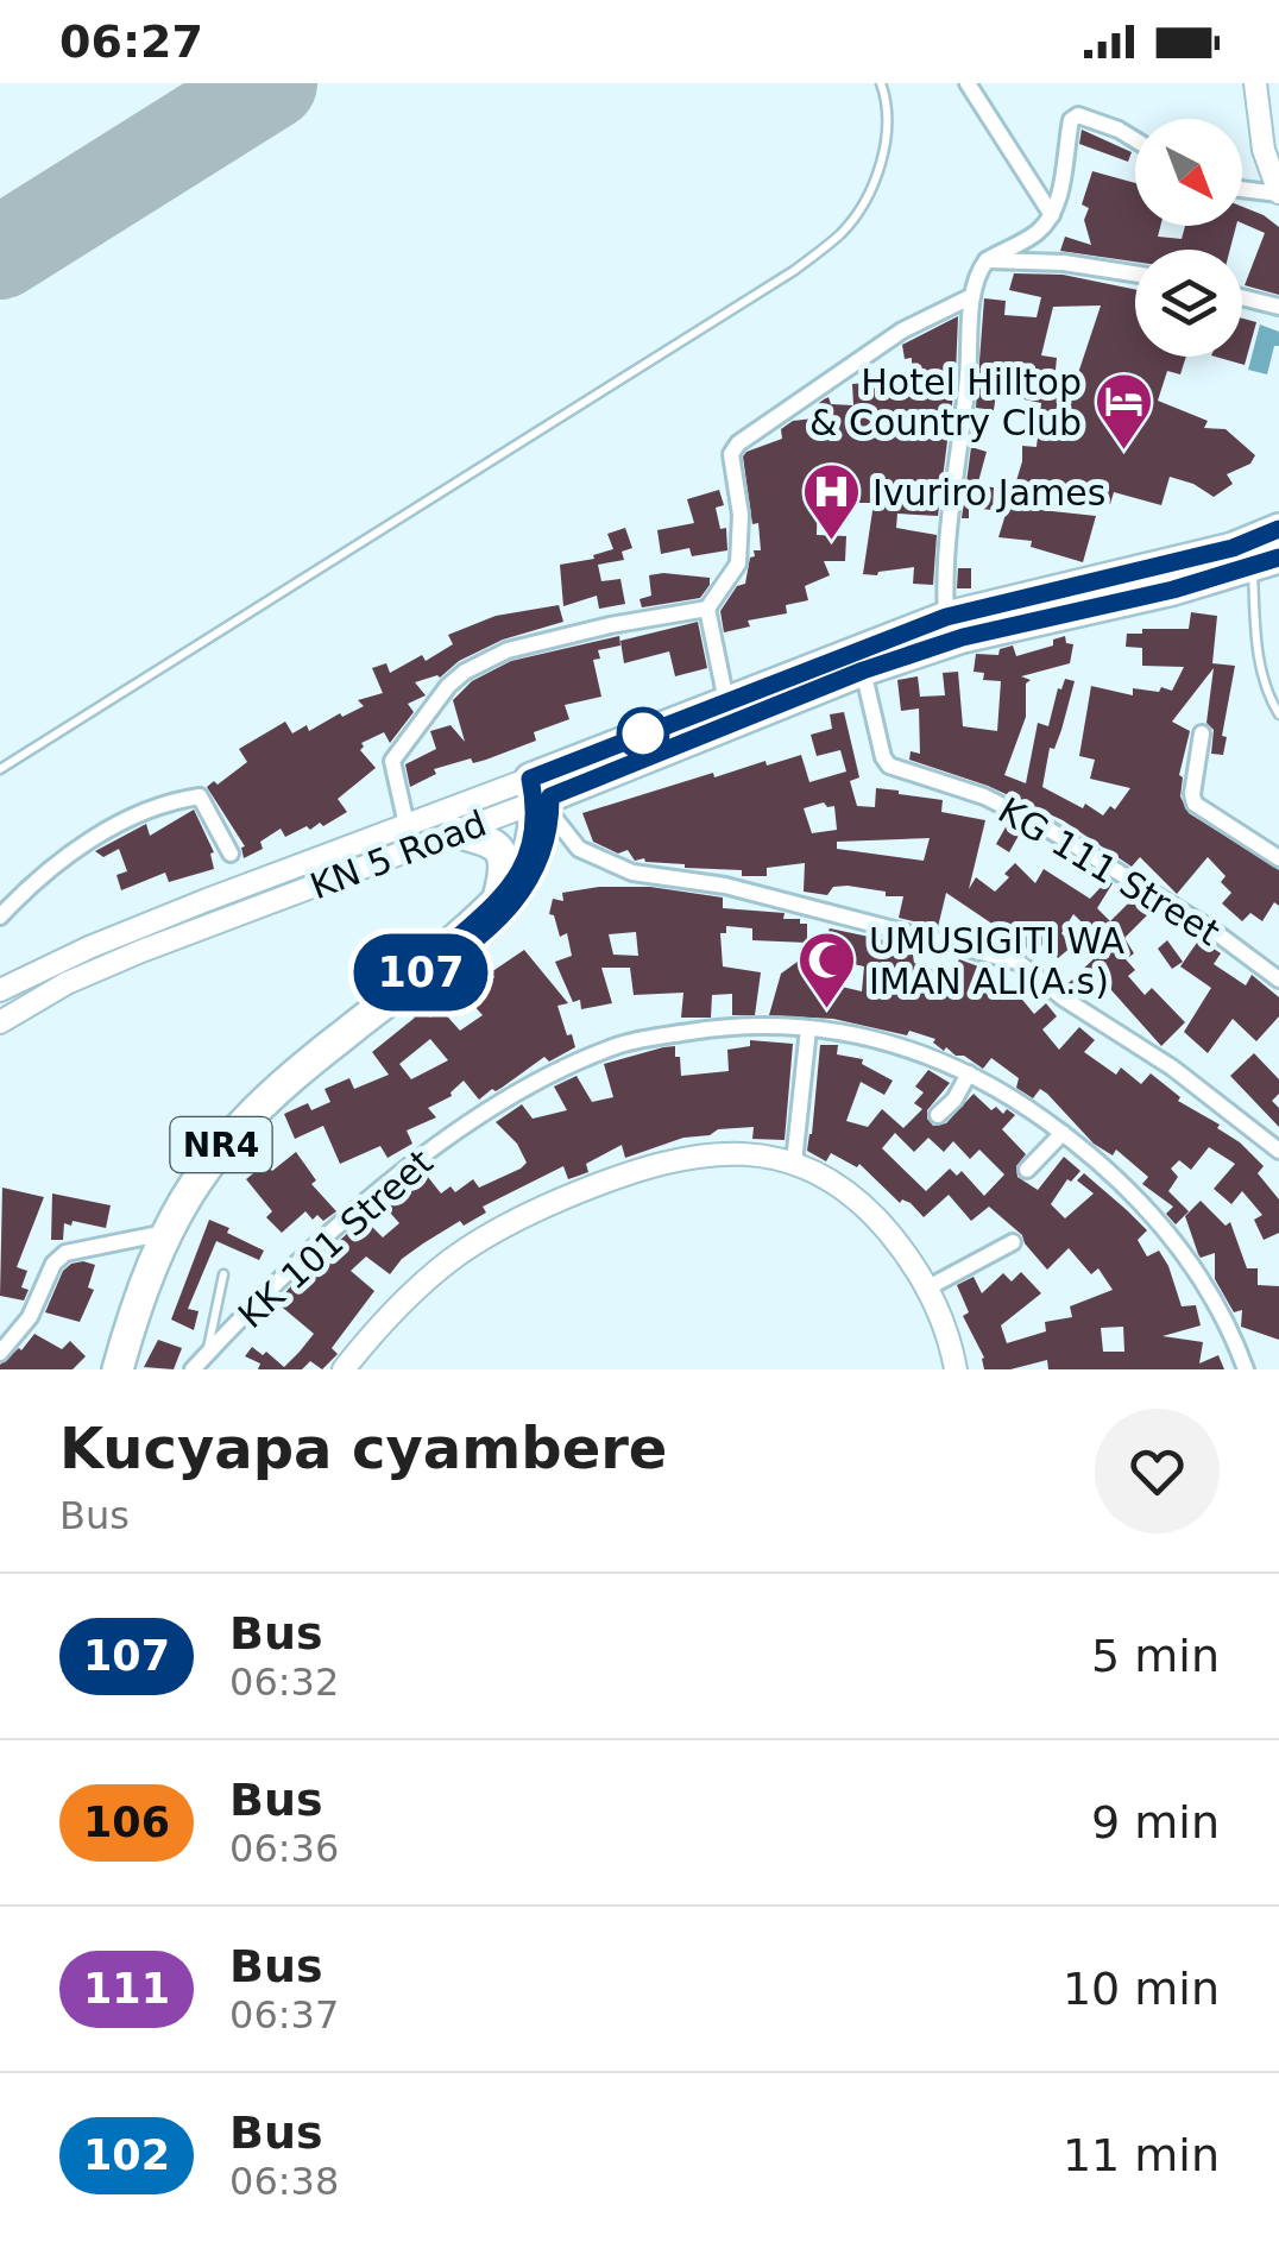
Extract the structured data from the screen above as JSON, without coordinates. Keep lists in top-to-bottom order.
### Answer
{
  "streets": {
    "highway": ["KN 5 Road", "NR4"],
    "street": ["KG 111 Street", "KK 101 Street"]
  },
  "crossings": [
    ["KN 5 Road", "KG 111 Street"],
    ["KN 5 Road", "NR4"]
  ],
  "places": {
    "hotel": ["Hotel Hilltop & Country Club"],
    "hospital": ["Ivuriro James"],
    "mosque": ["UMUSIGITI WA IMAN ALI(A.s)"]
  },
  "lines": ["bus line 107"],
  "north": "bottom right",
  "page": {
    "status": "06:27",
    "on_map": "107",
    "heading": ["Kucyapa cyambere", "Bus"],
    "list": [
      {
        "mark": "107",
        "name": "Bus",
        "note": "06:32",
        "value": "5 min"
      },
      {
        "mark": "106",
        "name": "Bus",
        "note": "06:36",
        "value": "9 min"
      },
      {
        "mark": "111",
        "name": "Bus",
        "note": "06:37",
        "value": "10 min"
      },
      {
        "mark": "102",
        "name": "Bus",
        "note": "06:38",
        "value": "11 min"
      }
    ]
  }
}
